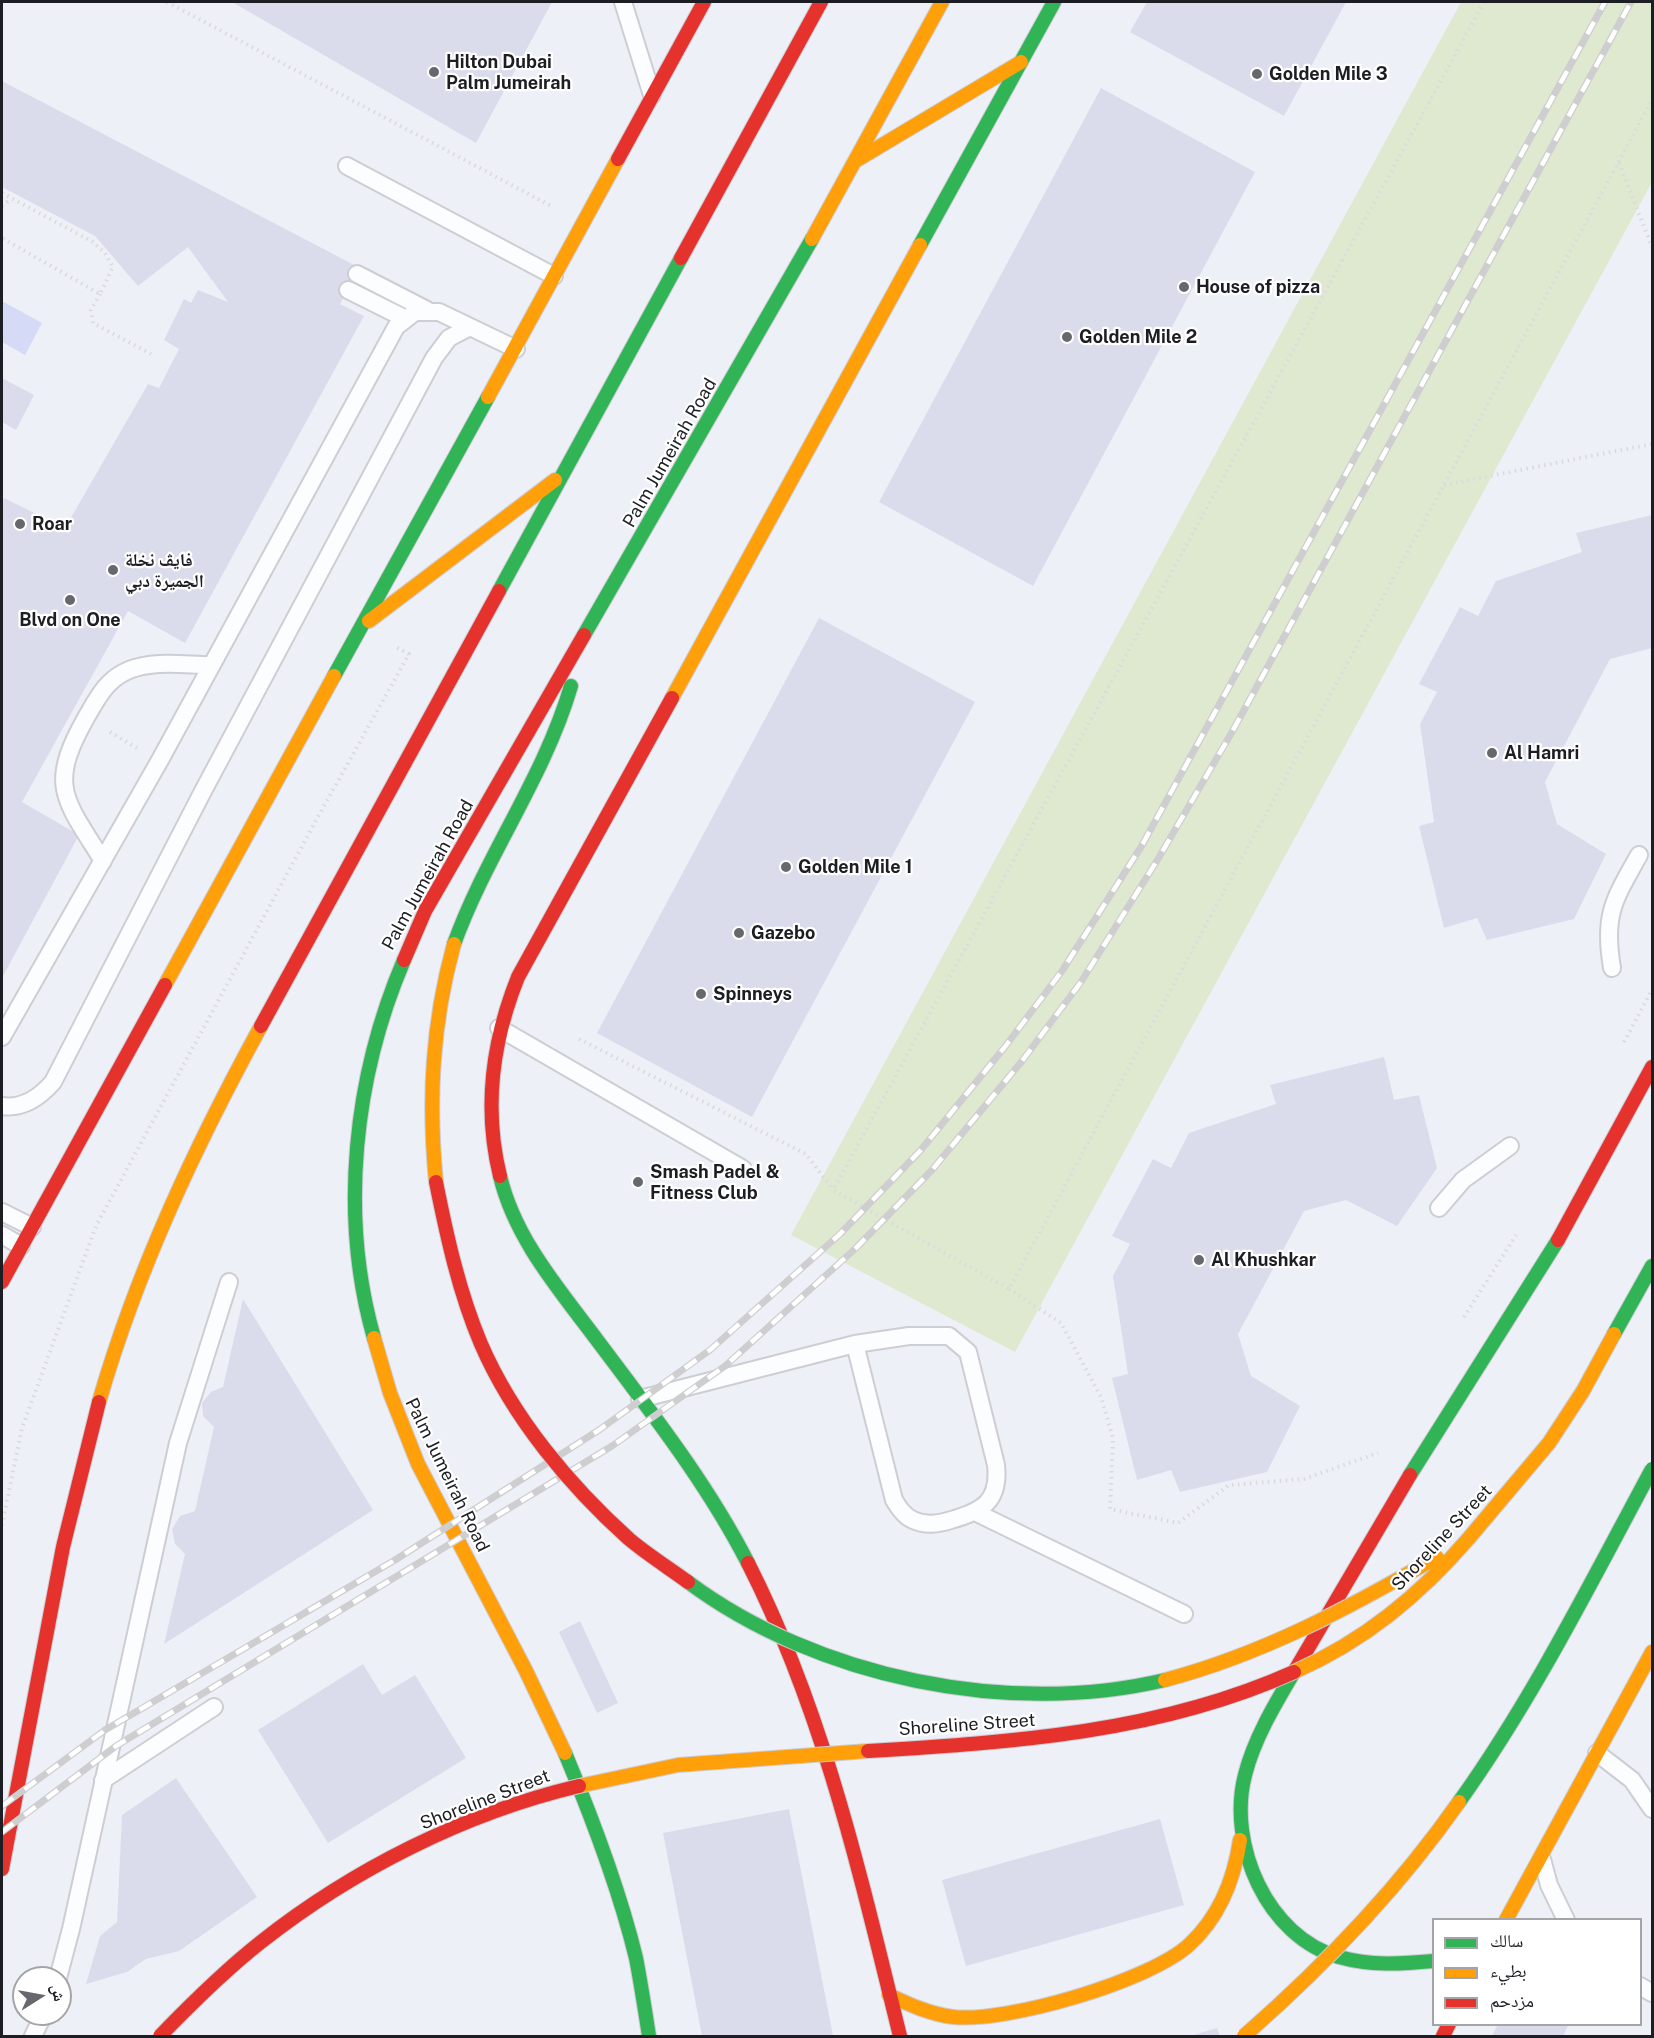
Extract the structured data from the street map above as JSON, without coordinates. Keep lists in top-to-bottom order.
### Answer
{
  "streets": {
    "main road": ["Palm Jumeirah Road", "Shoreline Street"]
  },
  "places": [
    "Hilton Dubai Palm Jumeirah",
    "Golden Mile 3",
    "House of pizza",
    "Golden Mile 2",
    "Roar",
    "فايڤ نخلة الجميرة دبي",
    "Blvd on One",
    "Al Hamri",
    "Golden Mile 1",
    "Gazebo",
    "Spinneys",
    "Smash Padel & Fitness Club",
    "Al Khushkar"
  ],
  "legend": ["سالك", "بطيء", "مزدحم"],
  "north": "right"
}
